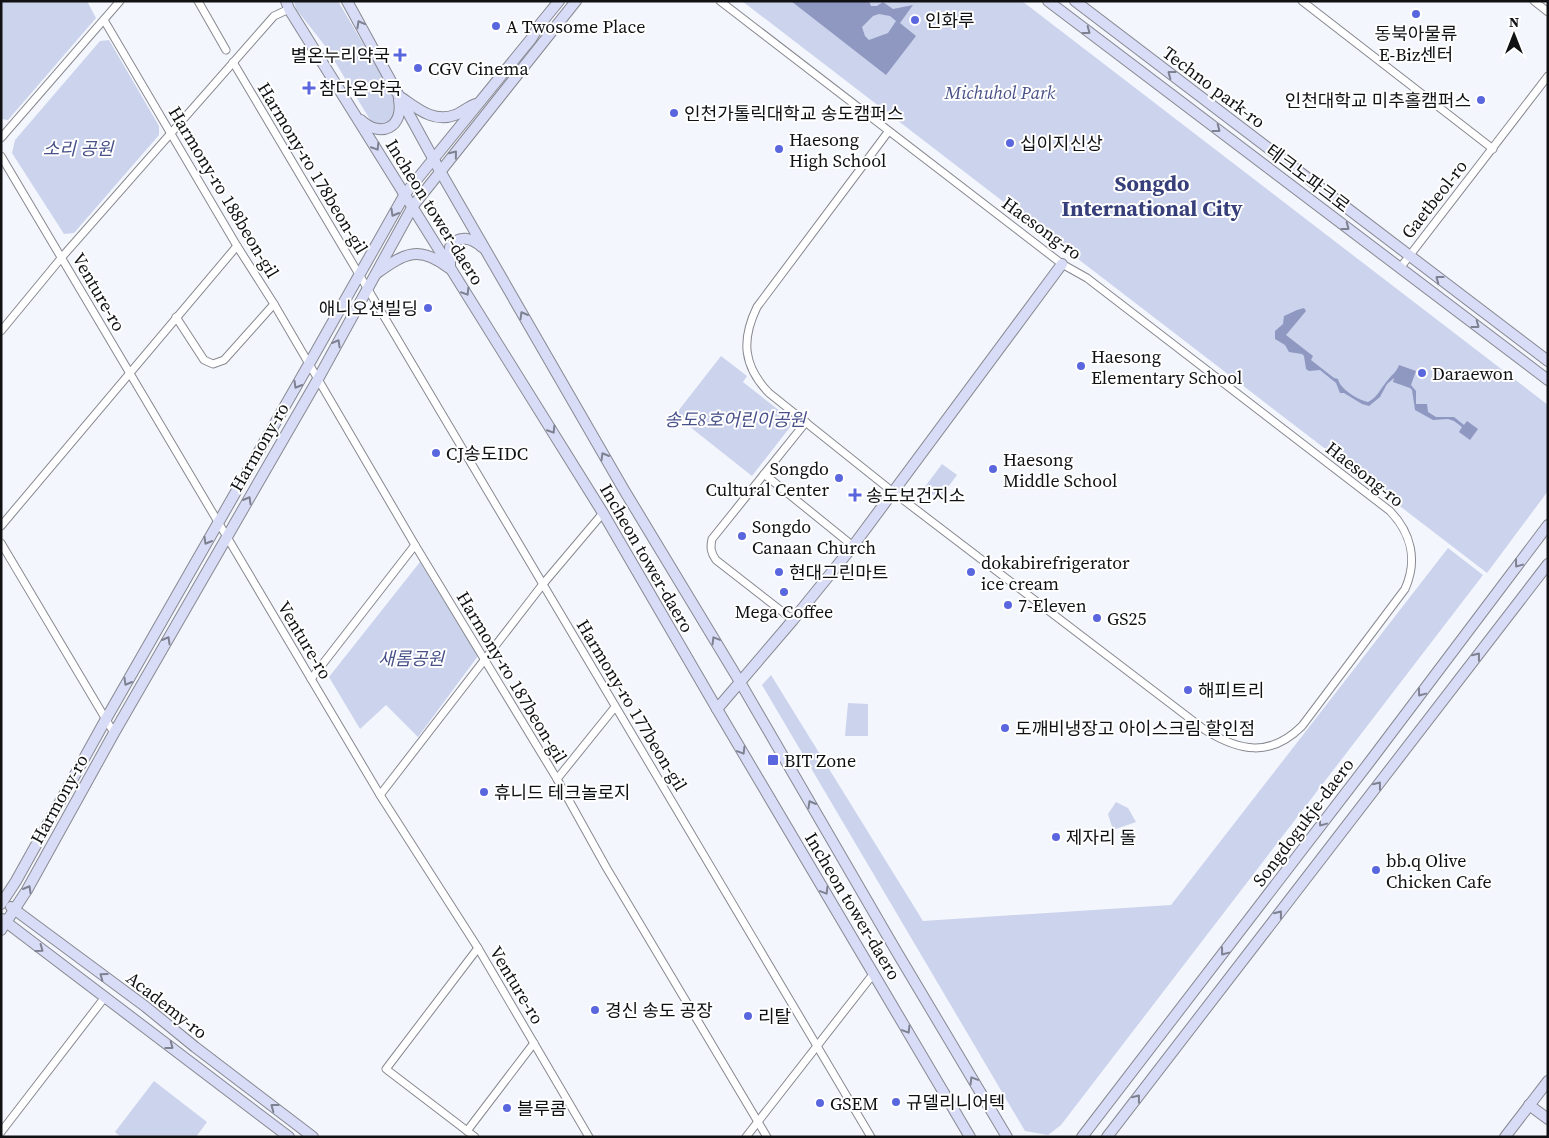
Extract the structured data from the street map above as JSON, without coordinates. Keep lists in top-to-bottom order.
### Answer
{
  "streets": {
    "main road": [
      "Techno park-ro",
      "테크노파크로",
      "Incheon tower-daero",
      "Harmony-ro",
      "Songdogukje-daero",
      "Academy-ro"
    ],
    "street": [
      "Harmony-ro 178beon-gil",
      "Harmony-ro 188beon-gil",
      "Gaetbeol-ro",
      "Haesong-ro",
      "Venture-ro",
      "Harmony-ro 187beon-gil",
      "Harmony-ro 177beon-gil"
    ]
  },
  "crossings": [
    ["Techno park-ro", "Gaetbeol-ro"],
    ["Harmony-ro 178beon-gil", "Harmony-ro"],
    ["Harmony-ro 178beon-gil", "Harmony-ro 177beon-gil"],
    ["테크노파크로", "Gaetbeol-ro"],
    ["Harmony-ro 188beon-gil", "Harmony-ro"],
    ["Harmony-ro 188beon-gil", "Harmony-ro 187beon-gil"],
    ["Incheon tower-daero", "Harmony-ro"],
    ["Venture-ro", "Harmony-ro"],
    ["Harmony-ro", "Harmony-ro 187beon-gil"],
    ["Harmony-ro", "Harmony-ro 177beon-gil"],
    ["Harmony-ro", "Academy-ro"]
  ],
  "one_way": ["Techno park-ro", "테크노파크로"],
  "districts": ["Songdo International City"],
  "parks": [
    "Michuhol Park",
    "소리 공원",
    "송도8호어린이공원",
    "새롬공원"
  ],
  "places": {
    "other": [
      "동북아물류 E-Biz센터",
      "인화루",
      "A Twosome Place",
      "CGV Cinema",
      "인천대학교 미추홀캠퍼스",
      "인천가톨릭대학교 송도캠퍼스",
      "십이지신상",
      "Haesong High School",
      "애니오션빌딩",
      "Haesong Elementary School",
      "Daraewon",
      "CJ송도IDC",
      "Haesong Middle School",
      "Songdo Cultural Center",
      "Songdo Canaan Church",
      "현대그린마트",
      "dokabirefrigerator ice cream",
      "Mega Coffee",
      "7-Eleven",
      "GS25",
      "해피트리",
      "도깨비냉장고 아이스크림 할인점",
      "휴니드 테크놀로지",
      "제자리 돌",
      "bb.q Olive Chicken Cafe",
      "경신 송도 공장",
      "리탈",
      "규델리니어텍",
      "GSEM",
      "블루콤"
    ],
    "health": ["별온누리약국", "참다온약국", "송도보건지소"],
    "transit": ["BIT Zone"]
  },
  "north": "top"
}
